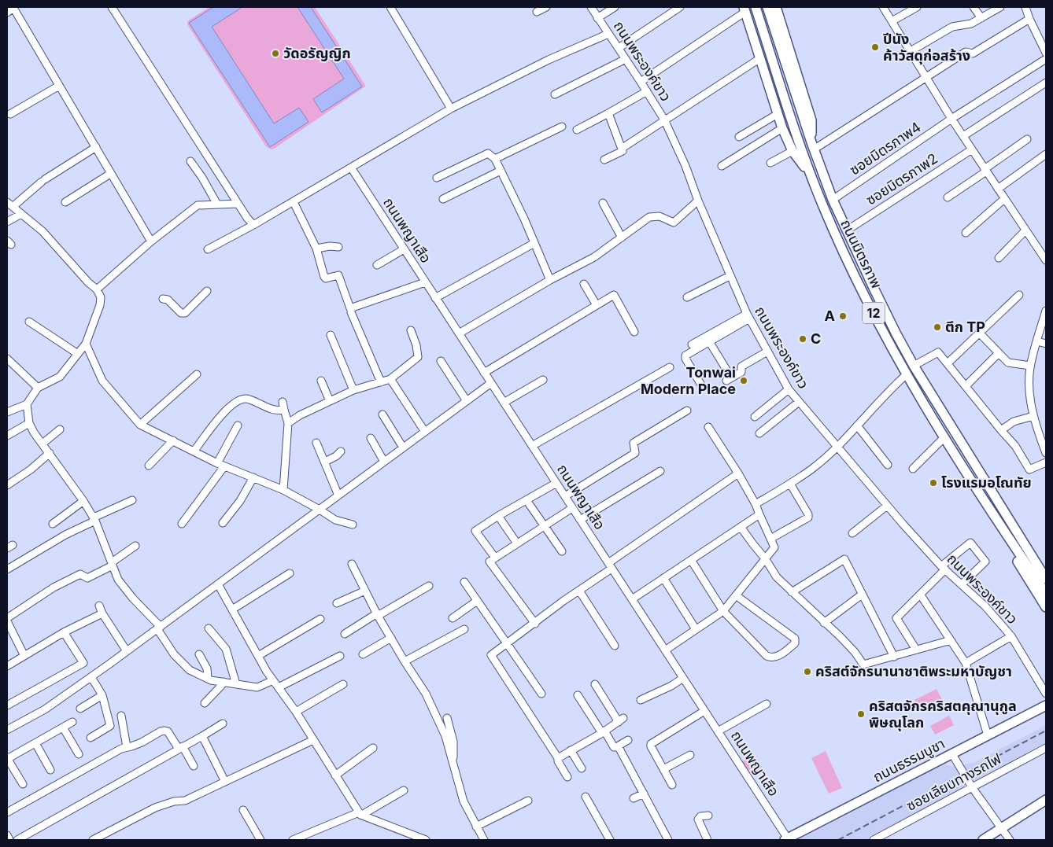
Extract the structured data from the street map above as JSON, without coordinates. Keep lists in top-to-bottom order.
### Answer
{
  "streets": {
    "main road": ["ถนนมิตรภาพ", "12", "ถนนธรรมบูชา"],
    "street": [
      "ถนนพระองค์ขาว",
      "ซอยมิตรภาพ4",
      "ซอยมิตรภาพ2",
      "ถนนพญาเสือ",
      "ซอยเลียบทางรถไฟ"
    ]
  },
  "crossings": [
    ["ซอยมิตรภาพ4", "ถนนมิตรภาพ"],
    ["ซอยมิตรภาพ2", "ถนนมิตรภาพ"],
    ["ถนนพญาเสือ", "ถนนธรรมบูชา"]
  ],
  "places": [
    "ปีนัง ค้าวัสดุก่อสร้าง",
    "วัดอรัญญิก",
    "A",
    "ตึก TP",
    "C",
    "Tonwai Modern Place",
    "โรงแรมอโณทัย",
    "คริสต์จักรนานาชาติพระมหาบัญชา",
    "คริสตจักรคริสตคุณานุกูล พิษณุโลก"
  ]
}
